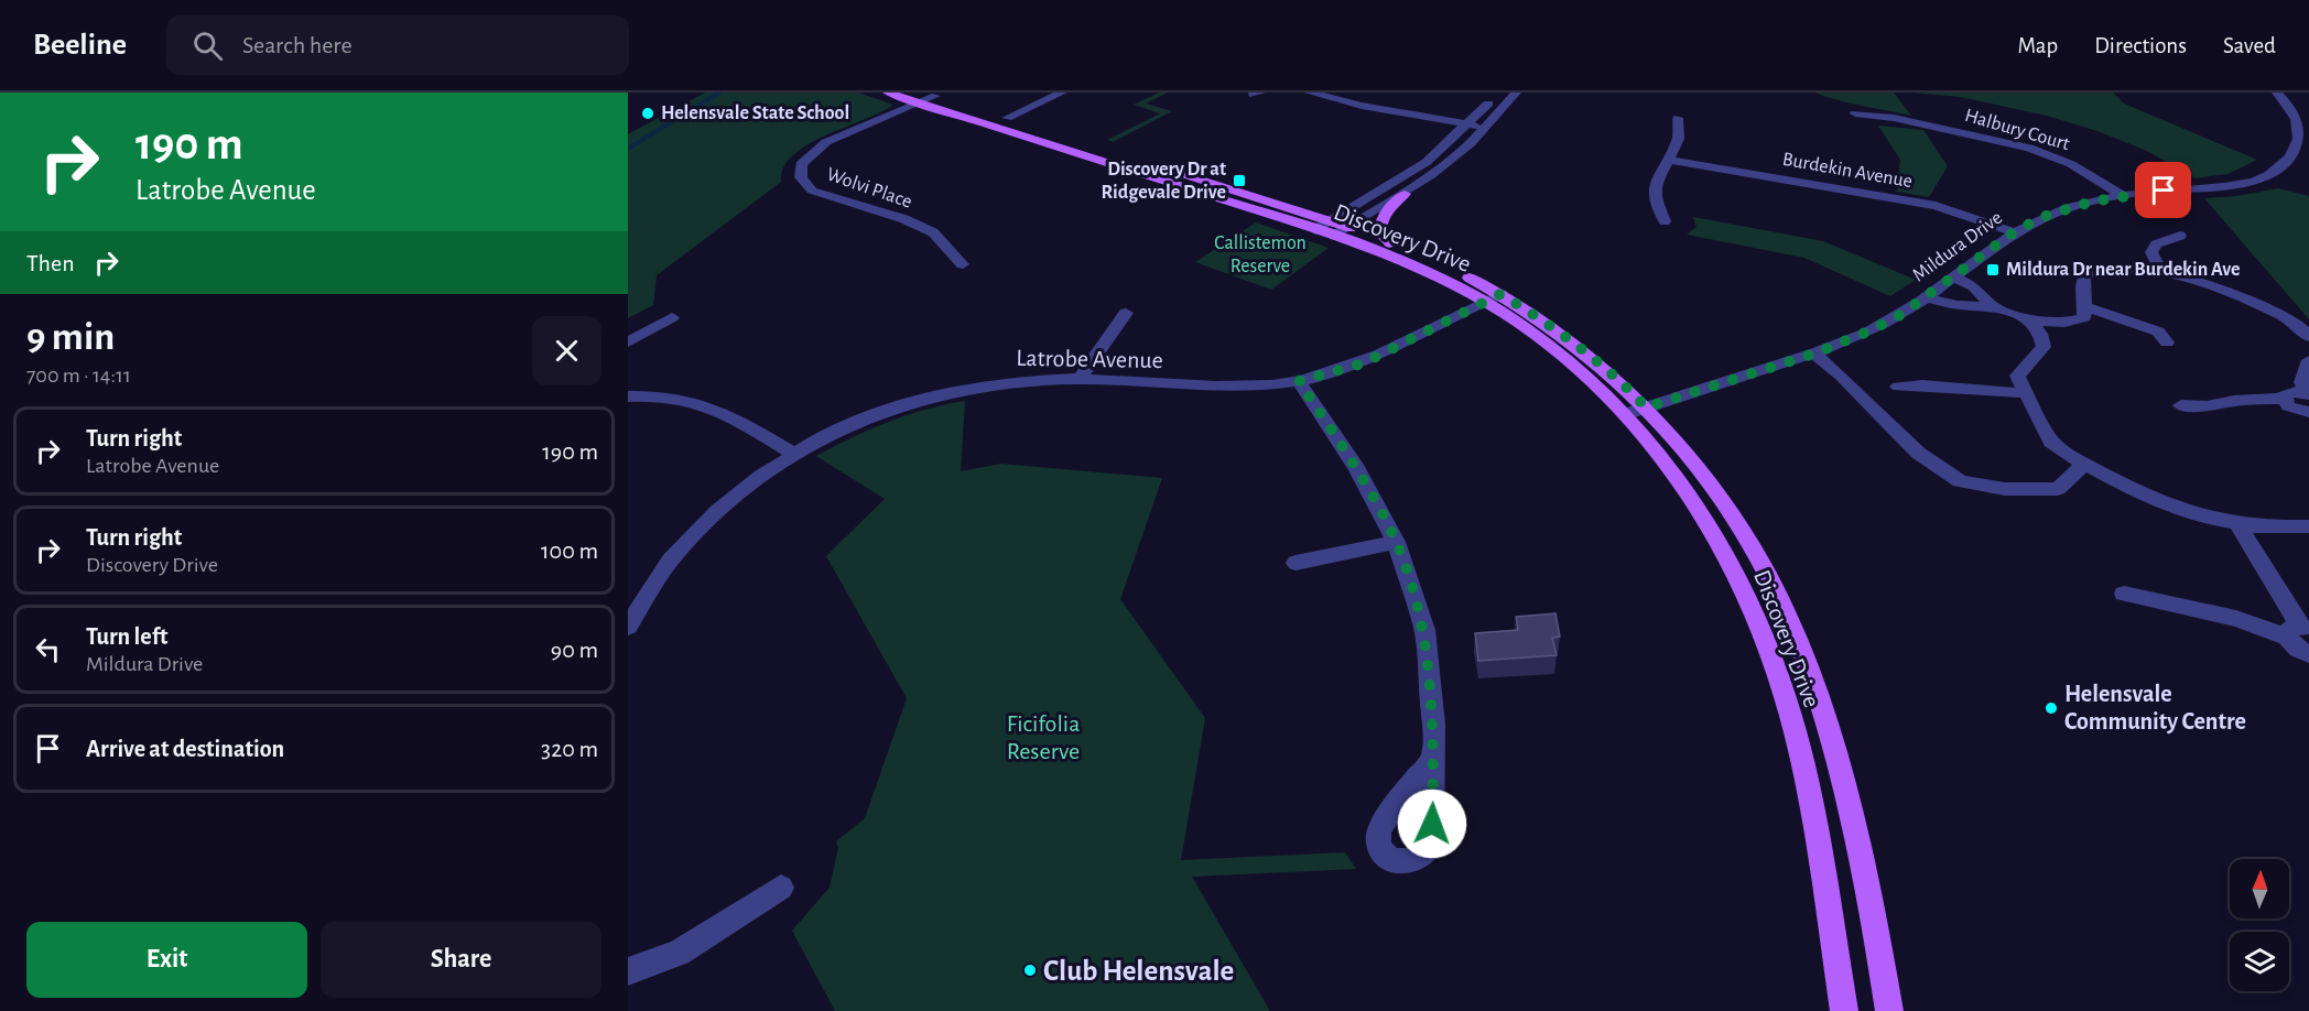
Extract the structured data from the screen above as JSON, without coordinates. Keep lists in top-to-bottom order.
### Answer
{
  "streets": {
    "main road": ["Discovery Drive"],
    "street": [
      "Halbury Court",
      "Burdekin Avenue",
      "Wolvi Place",
      "Mildura Drive",
      "Latrobe Avenue"
    ]
  },
  "crossings": [
    ["Halbury Court", "Mildura Drive"],
    ["Burdekin Avenue", "Mildura Drive"],
    ["Wolvi Place", "Discovery Drive"],
    ["Discovery Drive", "Mildura Drive"],
    ["Discovery Drive", "Latrobe Avenue"]
  ],
  "parks": ["Callistemon Reserve", "Ficifolia Reserve"],
  "places": {
    "other": ["Helensvale State School", "Helensvale Community Centre", "Club Helensvale"],
    "transit": ["Discovery Dr at Ridgevale Drive", "Mildura Dr near Burdekin Ave"]
  },
  "north": "top",
  "page": {
    "header": "Beeline",
    "search": "Search here",
    "nav": ["Map", "Directions", "Saved"],
    "turn": ["190 m", "Latrobe Avenue"],
    "then": "Then",
    "heading": ["9 min", "700 m · 14:11"],
    "list": [
      {
        "name": "Turn right",
        "note": "Latrobe Avenue",
        "value": "190 m"
      },
      {
        "name": "Turn right",
        "note": "Discovery Drive",
        "value": "100 m"
      },
      {
        "name": "Turn left",
        "note": "Mildura Drive",
        "value": "90 m"
      },
      {
        "name": "Arrive at destination",
        "value": "320 m"
      }
    ],
    "buttons": ["Exit", "Share"]
  }
}
